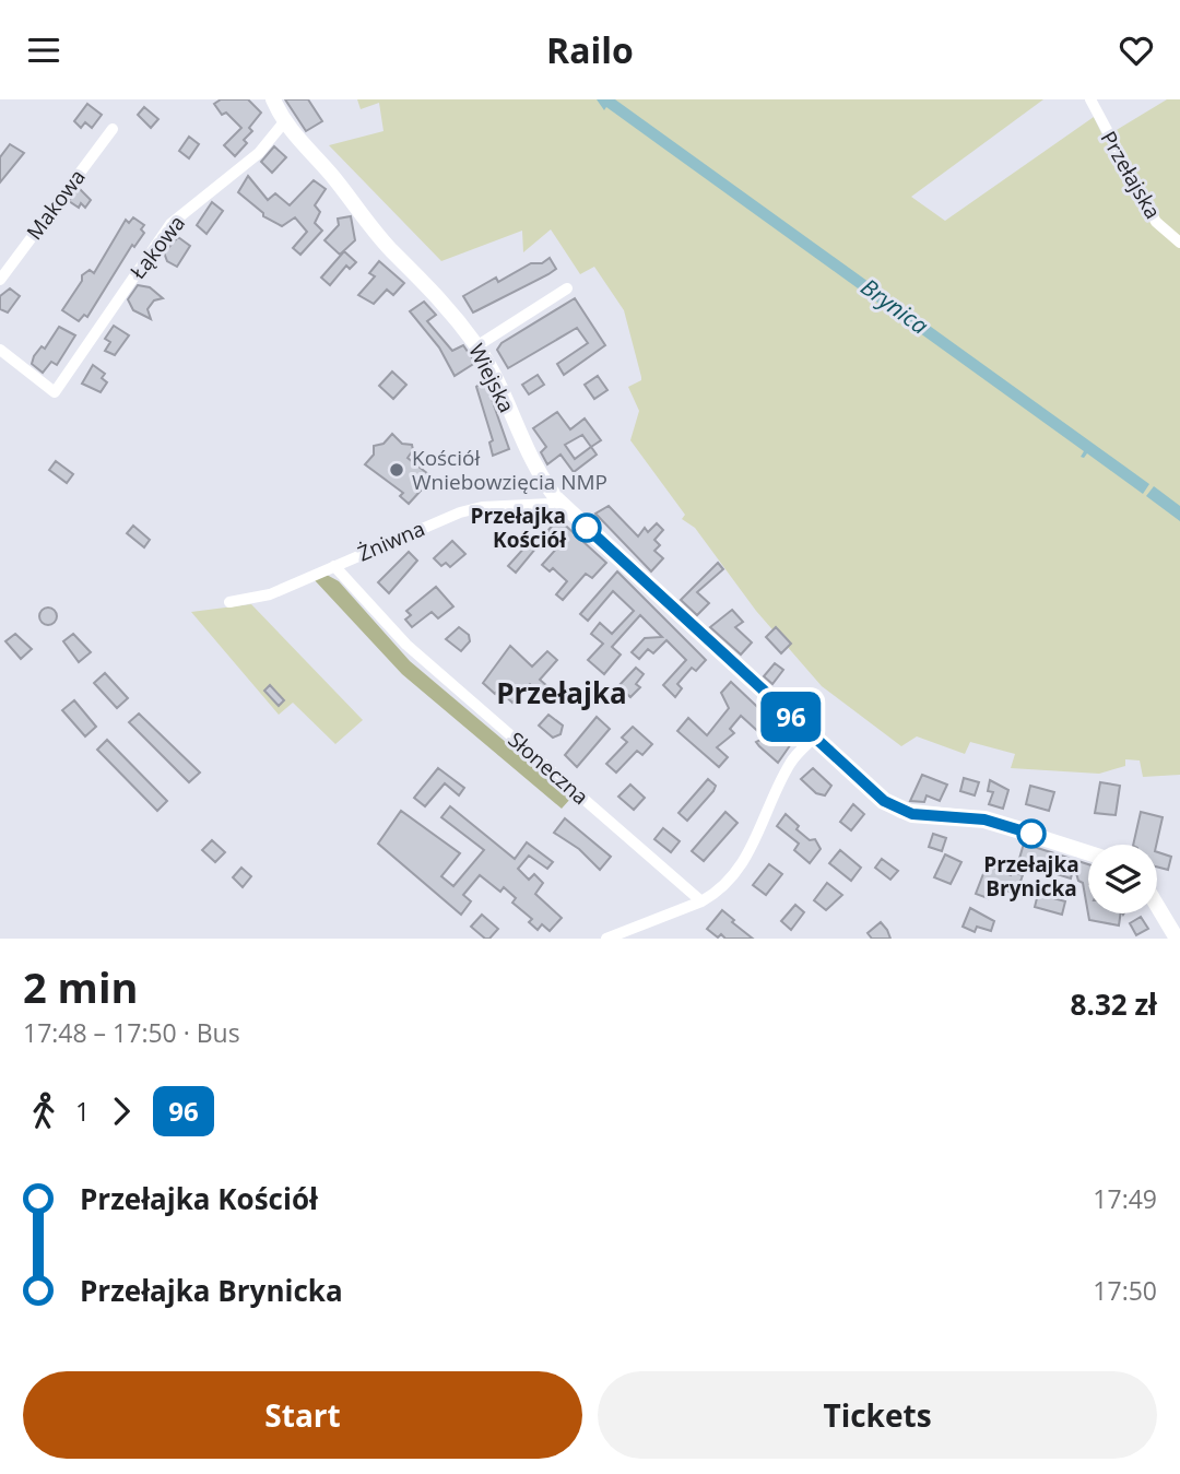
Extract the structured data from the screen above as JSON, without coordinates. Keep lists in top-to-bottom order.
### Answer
{
  "streets": {
    "street": [
      "Przełajska",
      "Makowa",
      "Łąkowa",
      "Wiejska",
      "Żniwna",
      "Słoneczna"
    ]
  },
  "crossings": [
    ["Łąkowa", "Wiejska"],
    ["Wiejska", "Żniwna"],
    ["Żniwna", "Słoneczna"]
  ],
  "districts": ["Przełajka"],
  "water": ["Brynica"],
  "places": ["Kościół Wniebowzięcia NMP", "Przełajka Kościół", "Przełajka Brynicka"],
  "lines": ["bus line 96"],
  "page": {
    "header": "Railo",
    "on_map": "96",
    "heading": ["2 min", "17:48 – 17:50 · Bus", "8.32 zł"],
    "legs": ["1", "96"],
    "list": [
      {
        "name": "Przełajka Kościół",
        "value": "17:49"
      },
      {
        "name": "Przełajka Brynicka",
        "value": "17:50"
      }
    ],
    "buttons": ["Start", "Tickets"]
  }
}
